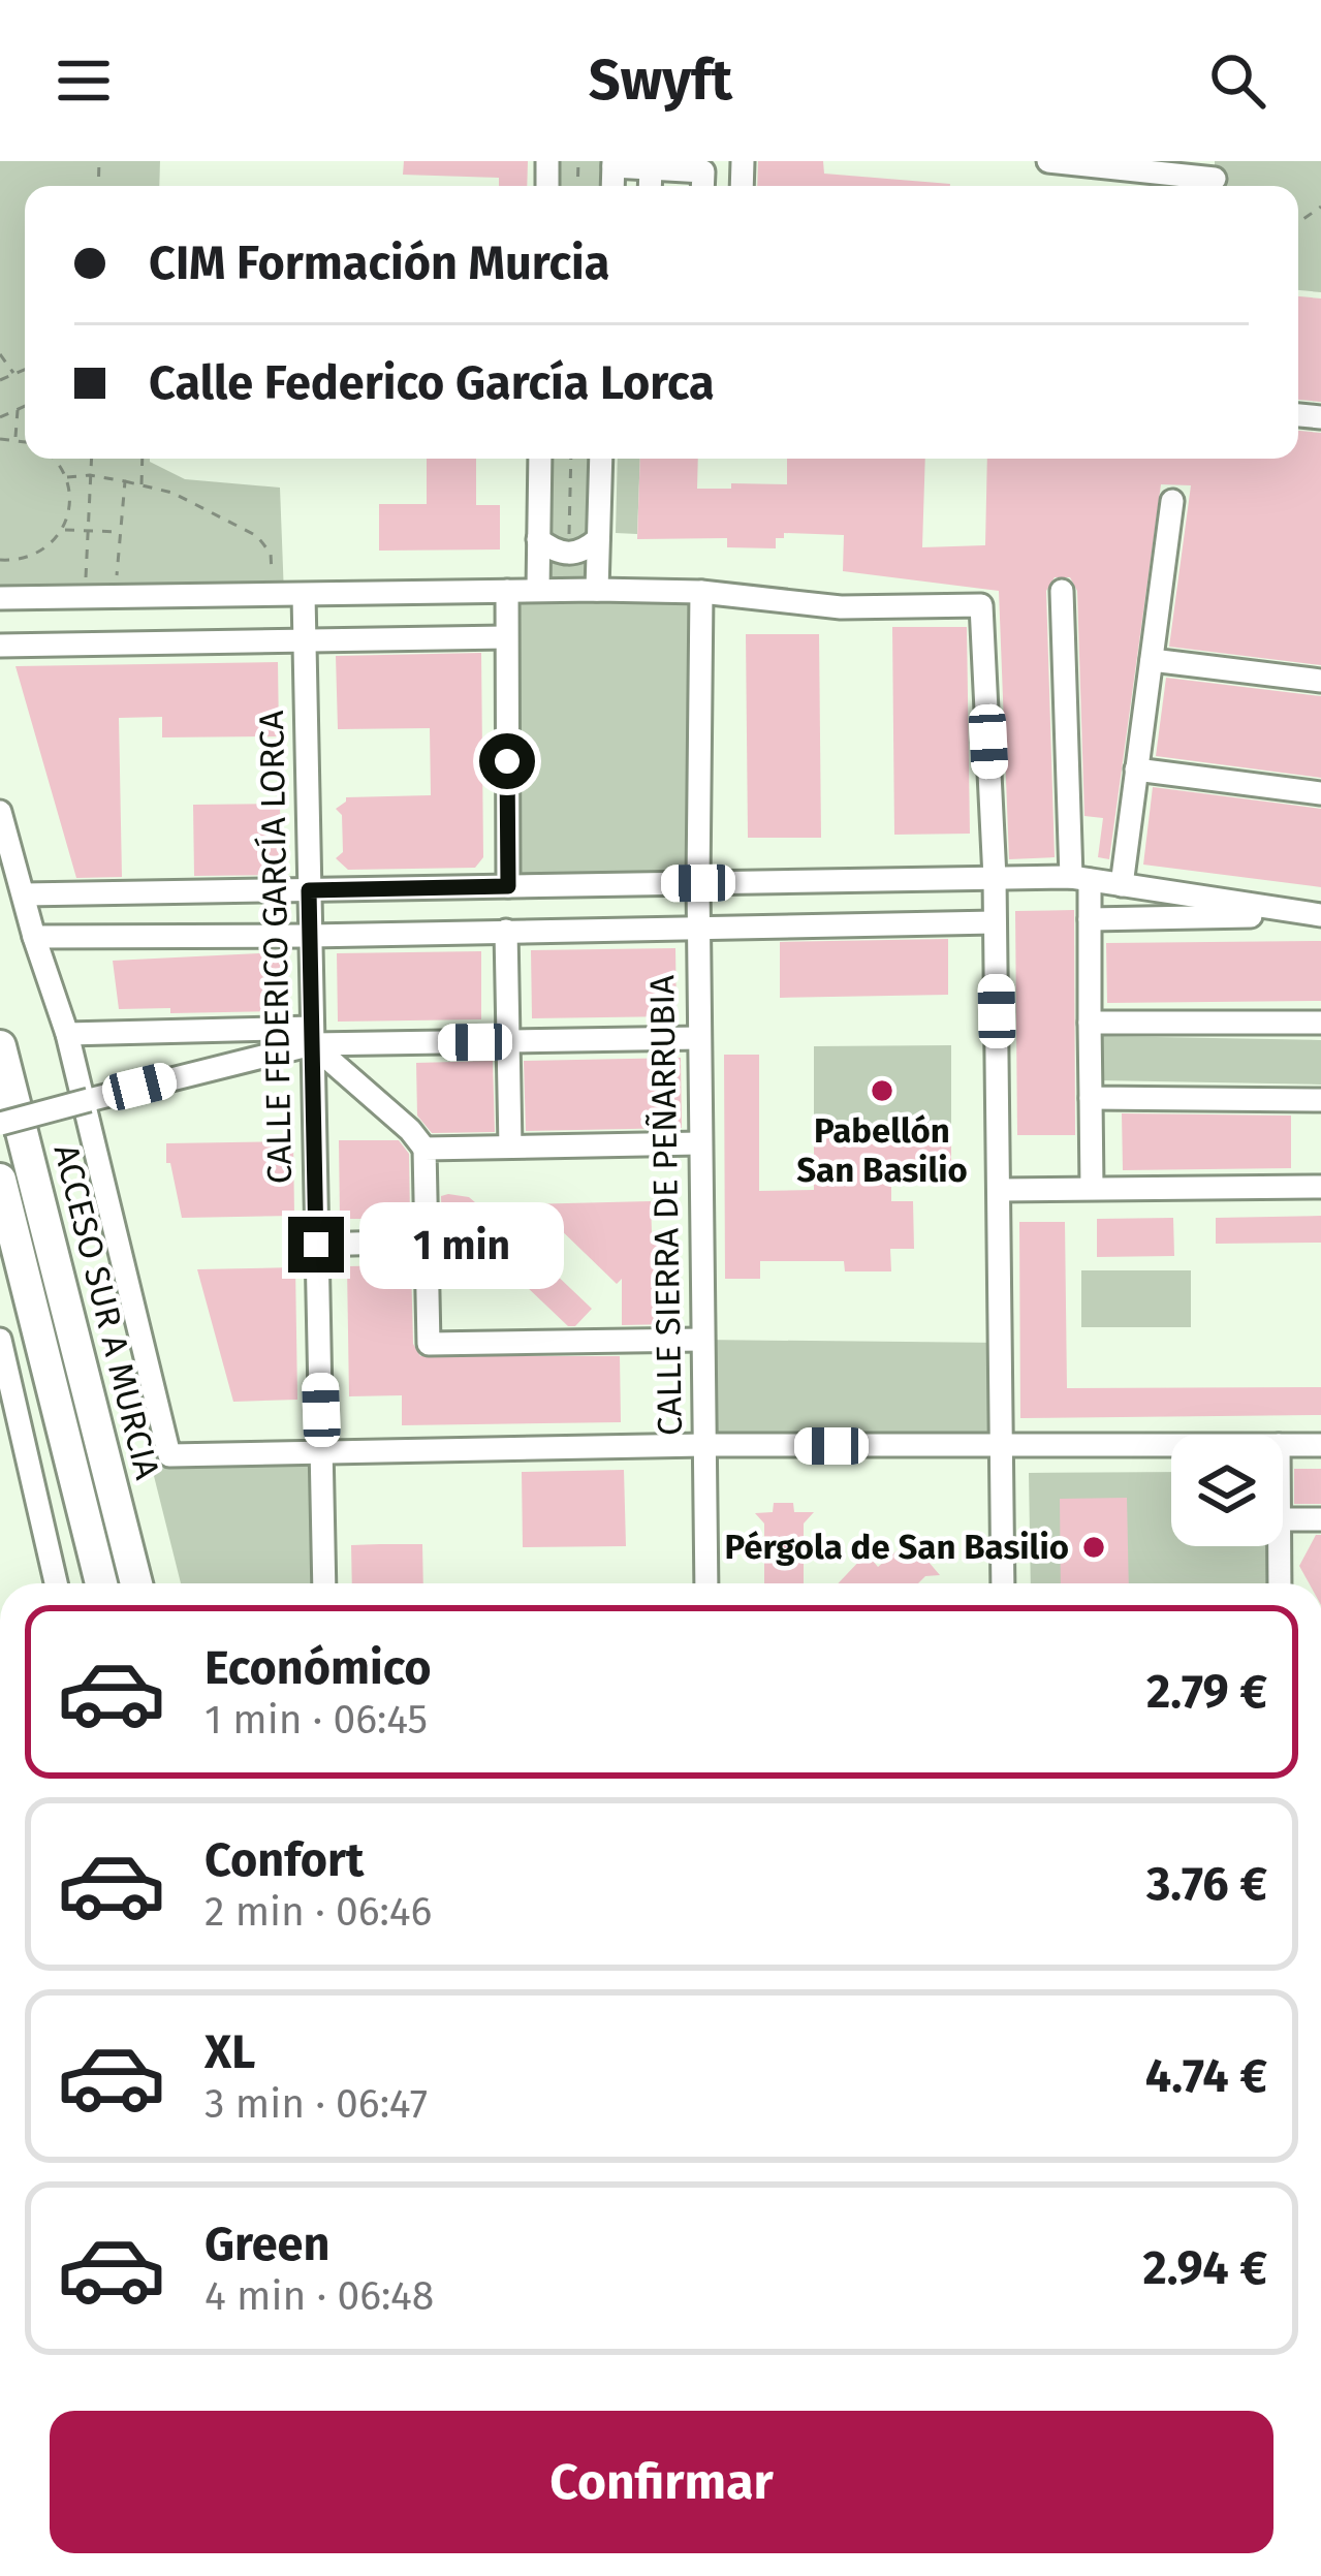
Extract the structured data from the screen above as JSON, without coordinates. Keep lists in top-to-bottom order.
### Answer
{
  "streets": {
    "highway": ["ACCESO SUR A MURCIA"],
    "street": ["CALLE FEDERICO GARCÍA LORCA", "CALLE SIERRA DE PEÑARRUBIA"]
  },
  "places": ["Pabellón San Basilio", "Pérgola de San Basilio"],
  "page": {
    "header": "Swyft",
    "banner": ["CIM Formación Murcia", "Calle Federico García Lorca"],
    "bubble": "1 min",
    "list": [
      {
        "name": "Económico",
        "note": "1 min · 06:45",
        "value": "2.79 €"
      },
      {
        "name": "Confort",
        "note": "2 min · 06:46",
        "value": "3.76 €"
      },
      {
        "name": "XL",
        "note": "3 min · 06:47",
        "value": "4.74 €"
      },
      {
        "name": "Green",
        "note": "4 min · 06:48",
        "value": "2.94 €"
      }
    ],
    "buttons": "Confirmar"
  }
}
